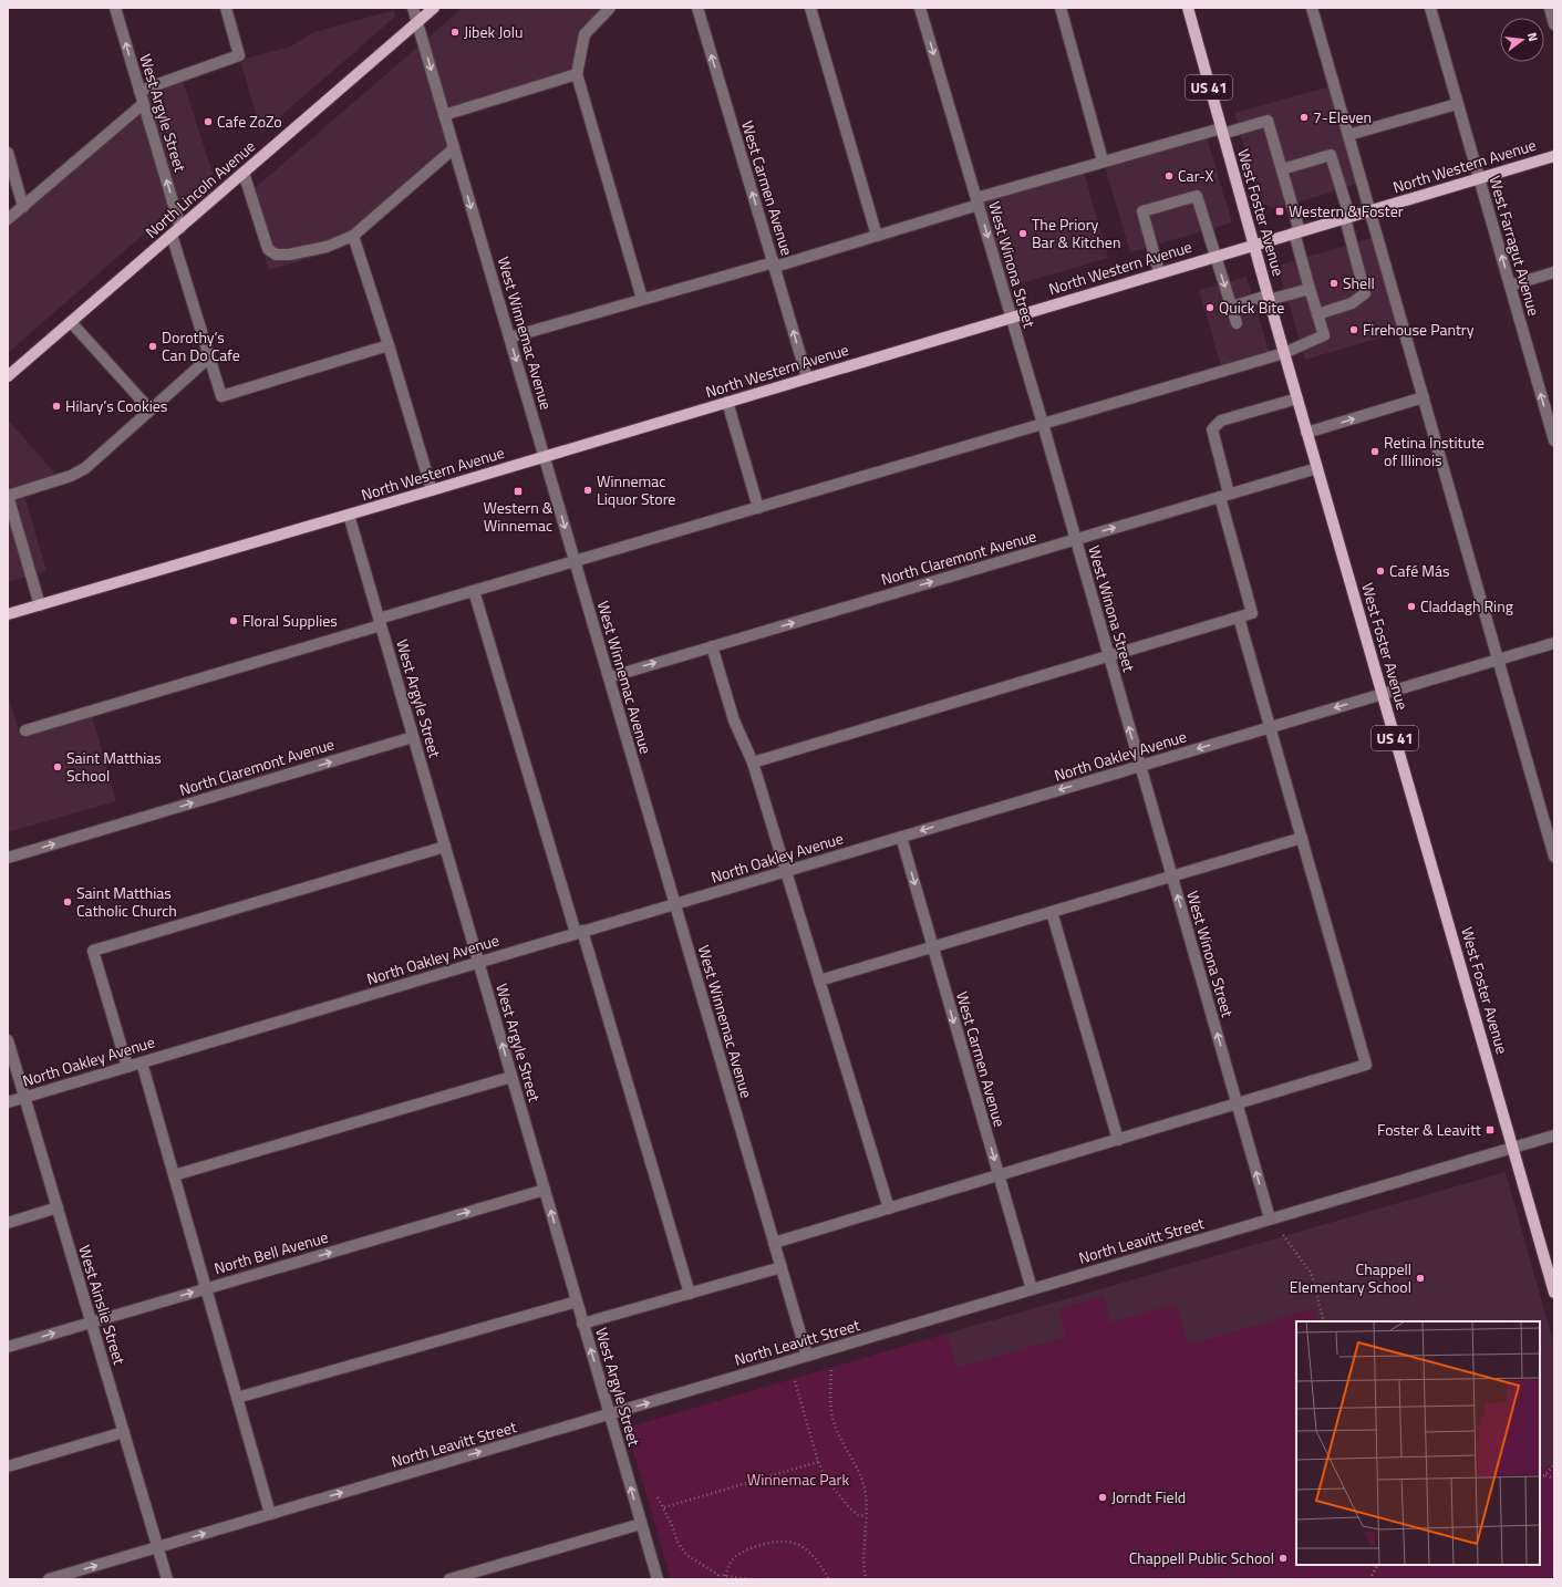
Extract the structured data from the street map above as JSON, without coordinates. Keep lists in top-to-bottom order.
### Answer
{
  "streets": {
    "main road": [
      "US 41",
      "North Western Avenue",
      "North Lincoln Avenue",
      "West Foster Avenue"
    ],
    "street": [
      "West Argyle Street",
      "West Carmen Avenue",
      "West Farragut Avenue",
      "West Winona Street",
      "West Winnemac Avenue",
      "North Claremont Avenue",
      "North Oakley Avenue",
      "North Leavitt Street",
      "North Bell Avenue",
      "West Ainslie Street"
    ]
  },
  "crossings": [
    ["West Argyle Street", "North Western Avenue"],
    ["West Argyle Street", "North Lincoln Avenue"],
    ["West Argyle Street", "North Claremont Avenue"],
    ["West Argyle Street", "North Oakley Avenue"],
    ["West Argyle Street", "North Leavitt Street"],
    ["West Argyle Street", "North Bell Avenue"],
    ["North Western Avenue", "West Carmen Avenue"],
    ["North Western Avenue", "West Foster Avenue"],
    ["North Western Avenue", "West Farragut Avenue"],
    ["North Western Avenue", "West Winona Street"],
    ["North Western Avenue", "West Winnemac Avenue"],
    ["West Carmen Avenue", "North Oakley Avenue"],
    ["West Carmen Avenue", "North Leavitt Street"],
    ["North Lincoln Avenue", "West Winnemac Avenue"],
    ["West Foster Avenue", "North Claremont Avenue"],
    ["West Foster Avenue", "North Oakley Avenue"],
    ["West Foster Avenue", "North Leavitt Street"],
    ["West Winona Street", "North Claremont Avenue"],
    ["West Winona Street", "North Oakley Avenue"],
    ["West Winona Street", "North Leavitt Street"],
    ["West Winnemac Avenue", "North Claremont Avenue"],
    ["West Winnemac Avenue", "North Oakley Avenue"],
    ["West Winnemac Avenue", "North Leavitt Street"],
    ["North Oakley Avenue", "West Ainslie Street"],
    ["North Leavitt Street", "West Ainslie Street"],
    ["North Bell Avenue", "West Ainslie Street"]
  ],
  "one_way": [
    "West Argyle Street",
    "West Farragut Avenue",
    "West Winnemac Avenue",
    "North Claremont Avenue",
    "North Leavitt Street",
    "North Bell Avenue"
  ],
  "parks": ["Winnemac Park"],
  "places": {
    "other": [
      "Jibek Jolu",
      "7-Eleven",
      "Cafe ZoZo",
      "Car-X",
      "The Priory Bar & Kitchen",
      "Shell",
      "Quick Bite",
      "Firehouse Pantry",
      "Dorothy’s Can Do Cafe",
      "Hilary’s Cookies",
      "Retina Institute of Illinois",
      "Winnemac Liquor Store",
      "Café Más",
      "Claddagh Ring",
      "Floral Supplies",
      "Saint Matthias School",
      "Saint Matthias Catholic Church",
      "Chappell Elementary School",
      "Jorndt Field",
      "Chappell Public School"
    ],
    "transit": ["Western & Foster", "Western & Winnemac", "Foster & Leavitt"]
  },
  "north": "right"
}
